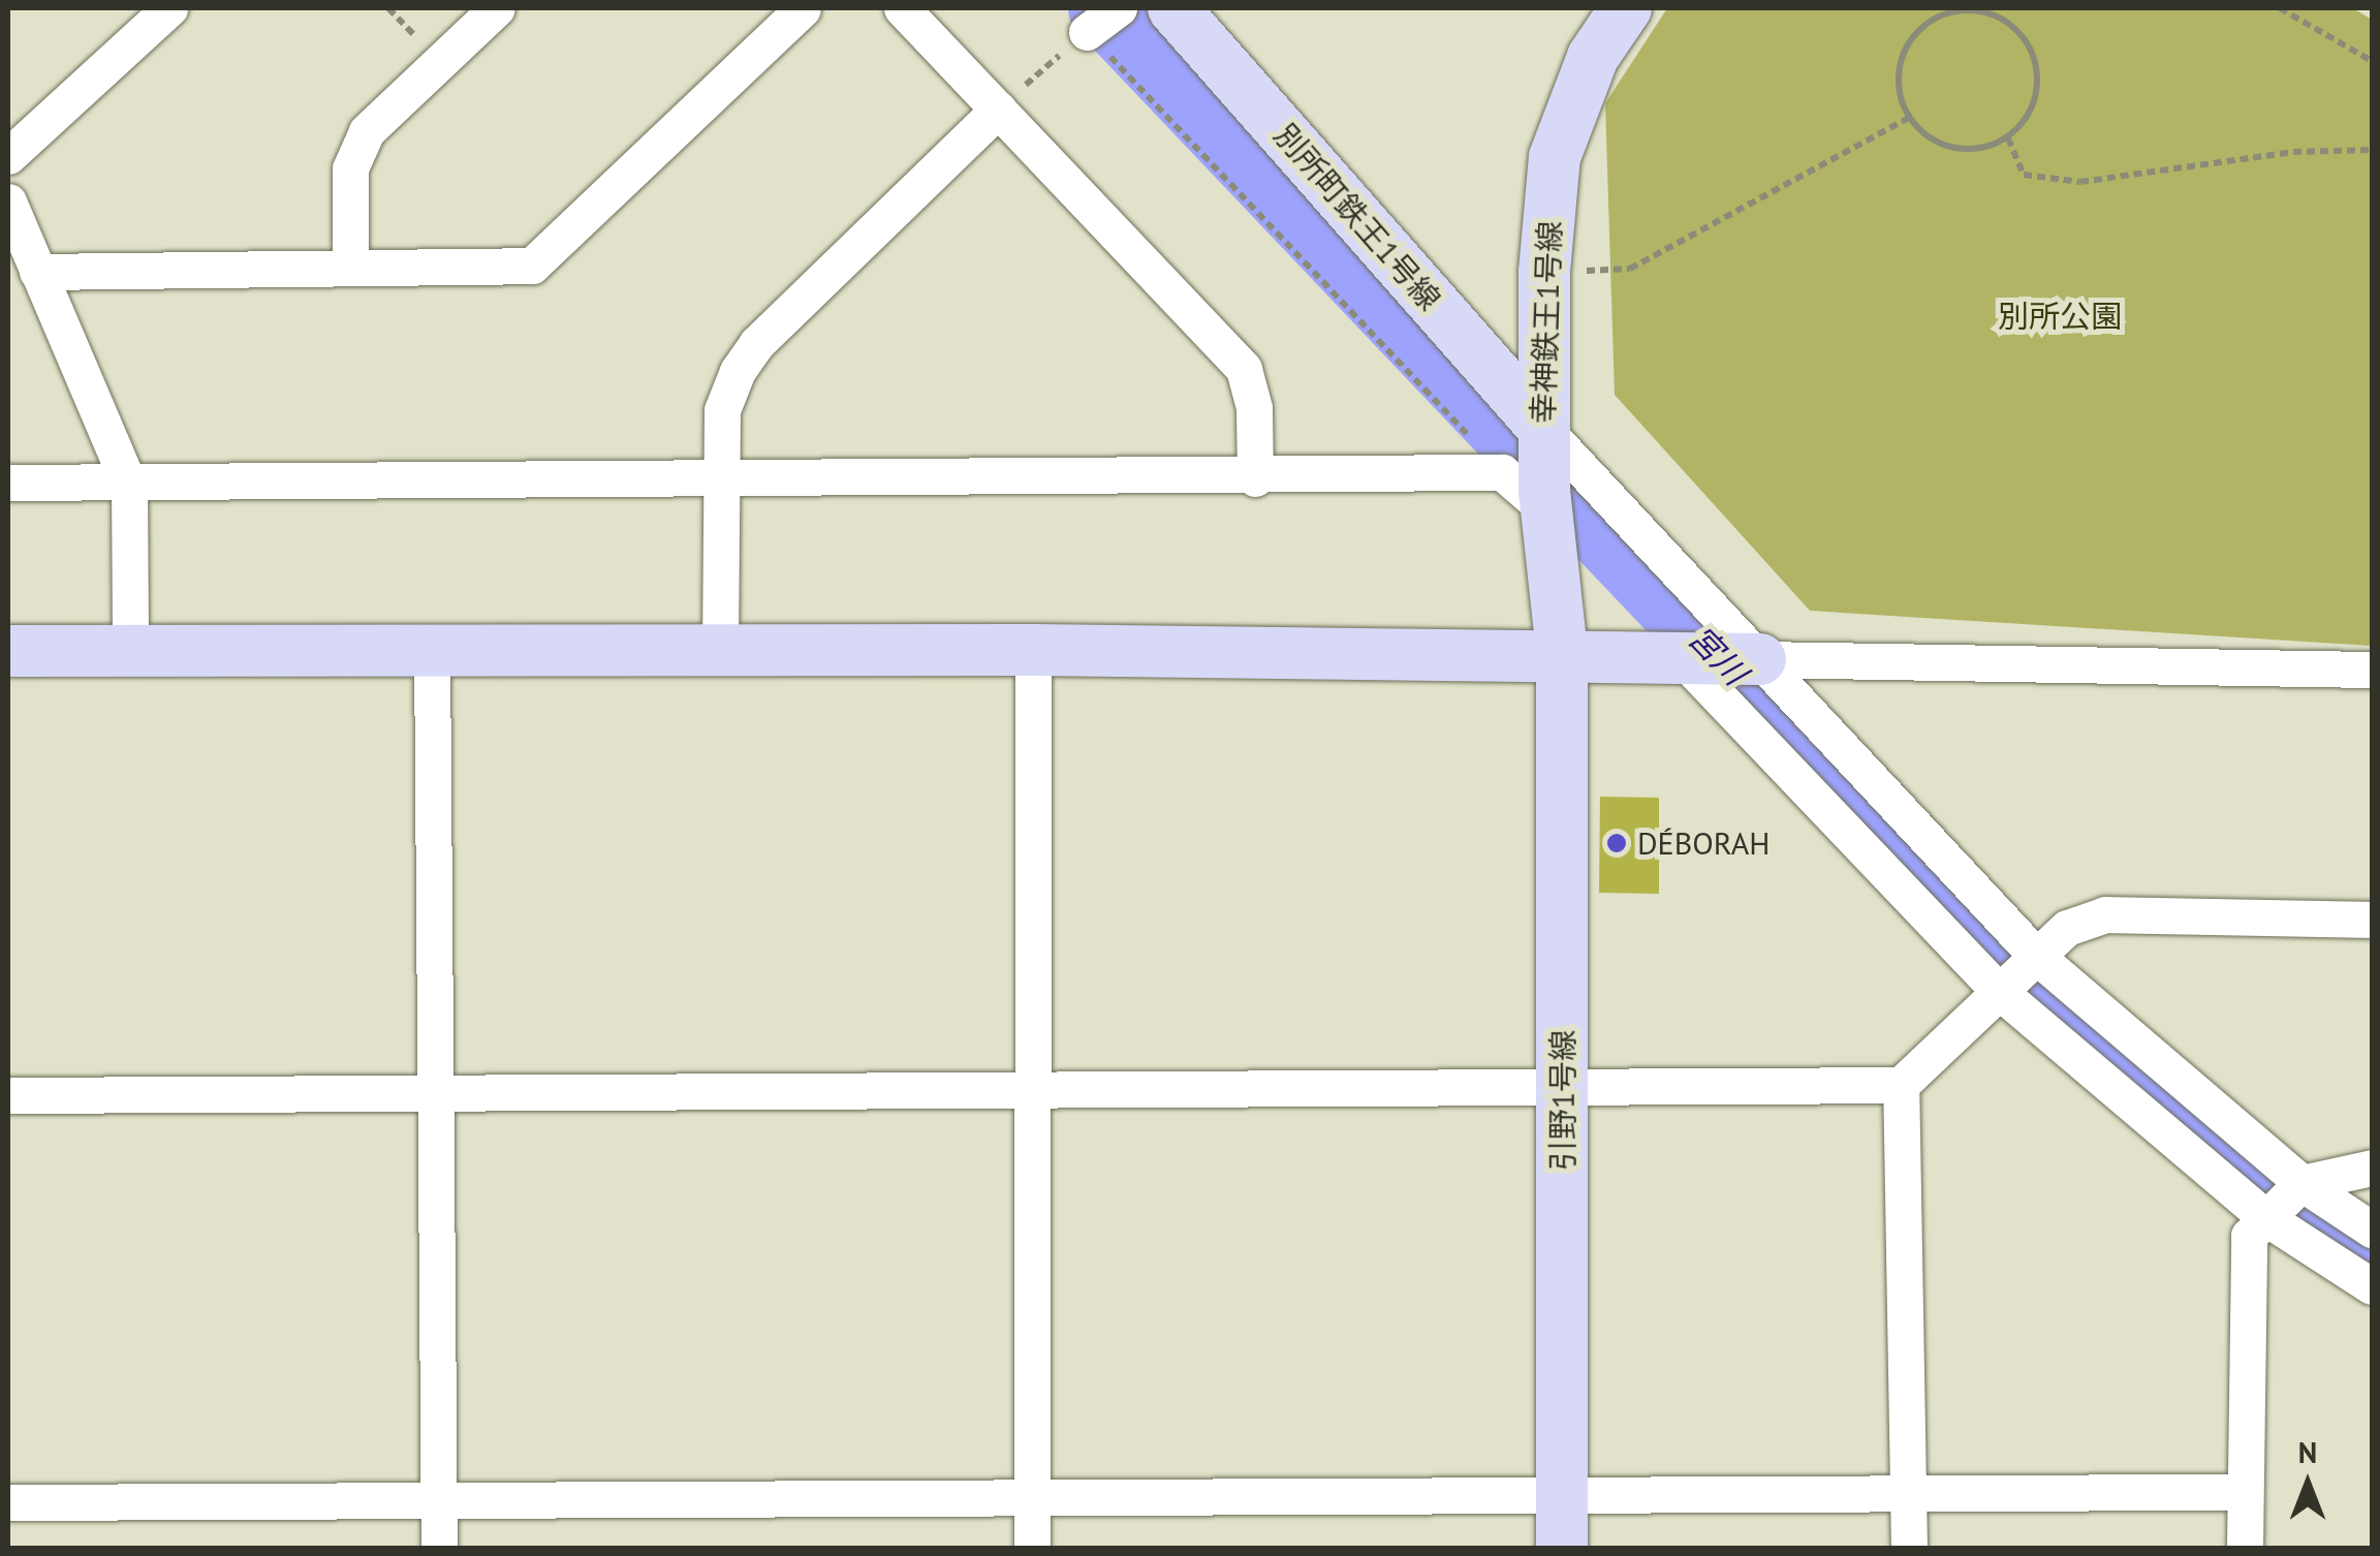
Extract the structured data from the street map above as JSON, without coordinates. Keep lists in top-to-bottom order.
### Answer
{
  "streets": {
    "street": ["別所町鉄王1号線", "幸神鉄王1号線", "引野1号線"]
  },
  "crossings": [
    ["別所町鉄王1号線", "幸神鉄王1号線"],
    ["幸神鉄王1号線", "引野1号線"]
  ],
  "water": ["宮川"],
  "parks": ["別所公園"],
  "places": ["DÉBORAH"],
  "north": "top"
}
